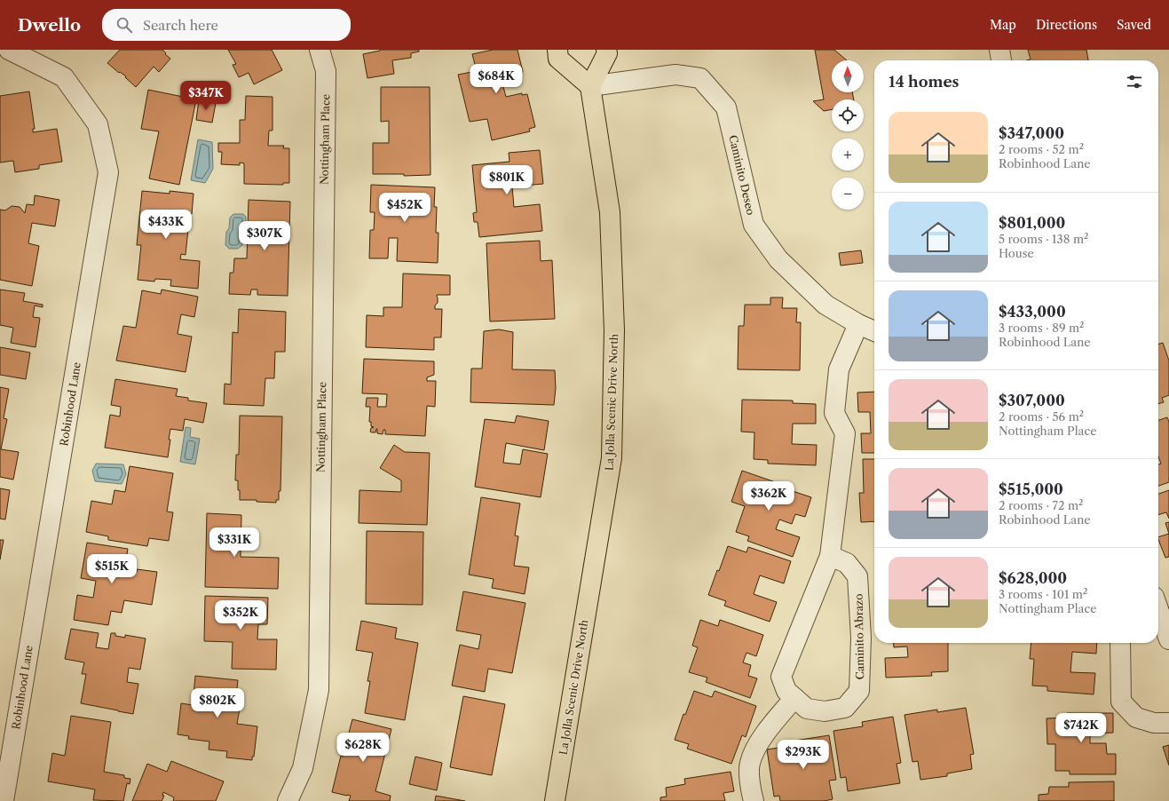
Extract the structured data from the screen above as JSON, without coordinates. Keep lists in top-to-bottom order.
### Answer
{
  "streets": {
    "main road": ["La Jolla Scenic Drive North"],
    "street": [
      "Nottingham Place",
      "Caminito Deseo",
      "Robinhood Lane",
      "Caminito Abrazo"
    ]
  },
  "crossings": [
    ["Caminito Deseo", "La Jolla Scenic Drive North"],
    ["Caminito Deseo", "Caminito Abrazo"]
  ],
  "north": "top",
  "page": {
    "header": "Dwello",
    "search": "Search here",
    "nav": ["Map", "Directions", "Saved"],
    "map_buttons": ["+", "−"],
    "heading": "14 homes",
    "price": [
      "$684K",
      "$347K",
      "$801K",
      "$452K",
      "$433K",
      "$307K",
      "$362K",
      "$331K",
      "$515K",
      "$352K",
      "$802K",
      "$742K",
      "$628K",
      "$293K"
    ],
    "list": [
      {
        "name": "$347,000",
        "note": "2 rooms · 52 m² · Robinhood Lane"
      },
      {
        "name": "$801,000",
        "note": "5 rooms · 138 m² · House"
      },
      {
        "name": "$433,000",
        "note": "3 rooms · 89 m² · Robinhood Lane"
      },
      {
        "name": "$307,000",
        "note": "2 rooms · 56 m² · Nottingham Place"
      },
      {
        "name": "$515,000",
        "note": "2 rooms · 72 m² · Robinhood Lane"
      },
      {
        "name": "$628,000",
        "note": "3 rooms · 101 m² · Nottingham Place"
      }
    ]
  }
}
